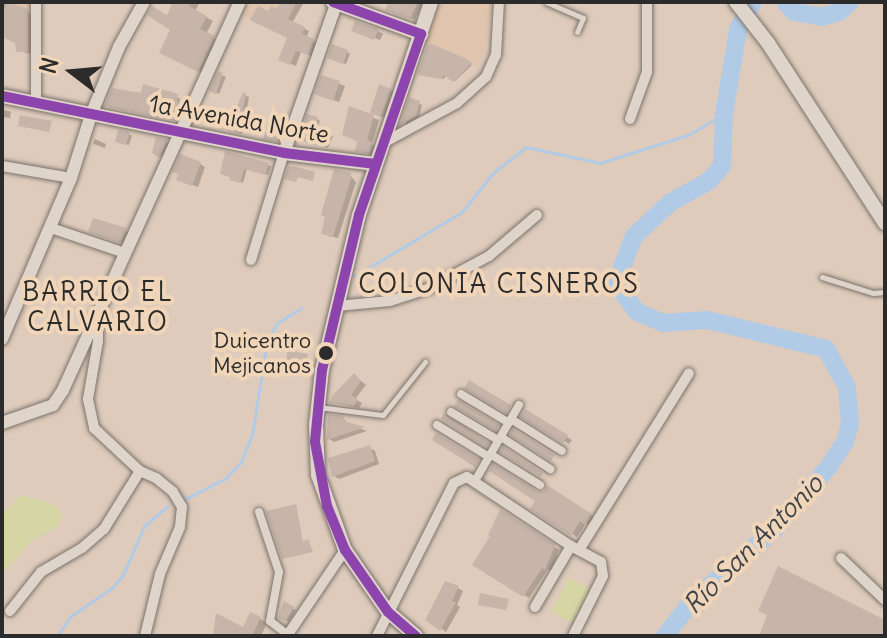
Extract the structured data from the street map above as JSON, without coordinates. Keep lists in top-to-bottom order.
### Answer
{
  "streets": {
    "main road": ["1a Avenida Norte"]
  },
  "districts": ["COLONIA CISNEROS", "BARRIO EL CALVARIO"],
  "water": ["Río San Antonio"],
  "places": ["Duicentro Mejicanos"],
  "north": "left"
}
